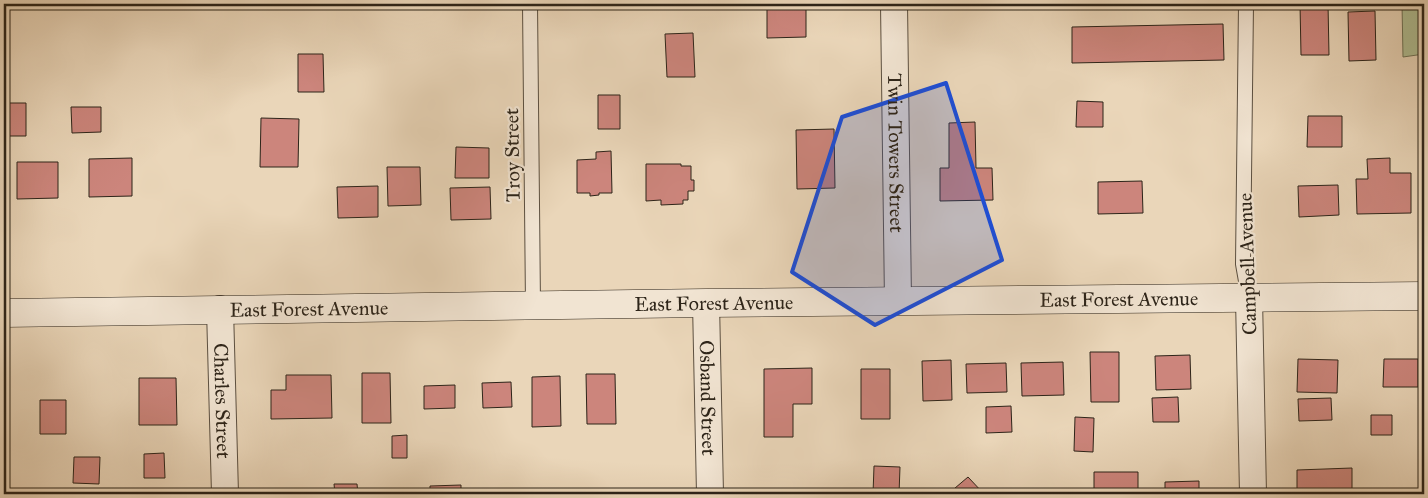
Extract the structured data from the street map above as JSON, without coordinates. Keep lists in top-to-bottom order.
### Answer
{
  "streets": {
    "street": [
      "Twin Towers Street",
      "Campbell Avenue",
      "East Forest Avenue",
      "Osband Street",
      "Charles Street"
    ],
    "lane": ["Troy Street"]
  },
  "crossings": [
    ["Twin Towers Street", "East Forest Avenue"],
    ["Troy Street", "East Forest Avenue"],
    ["Campbell Avenue", "East Forest Avenue"],
    ["East Forest Avenue", "Osband Street"],
    ["East Forest Avenue", "Charles Street"]
  ]
}
